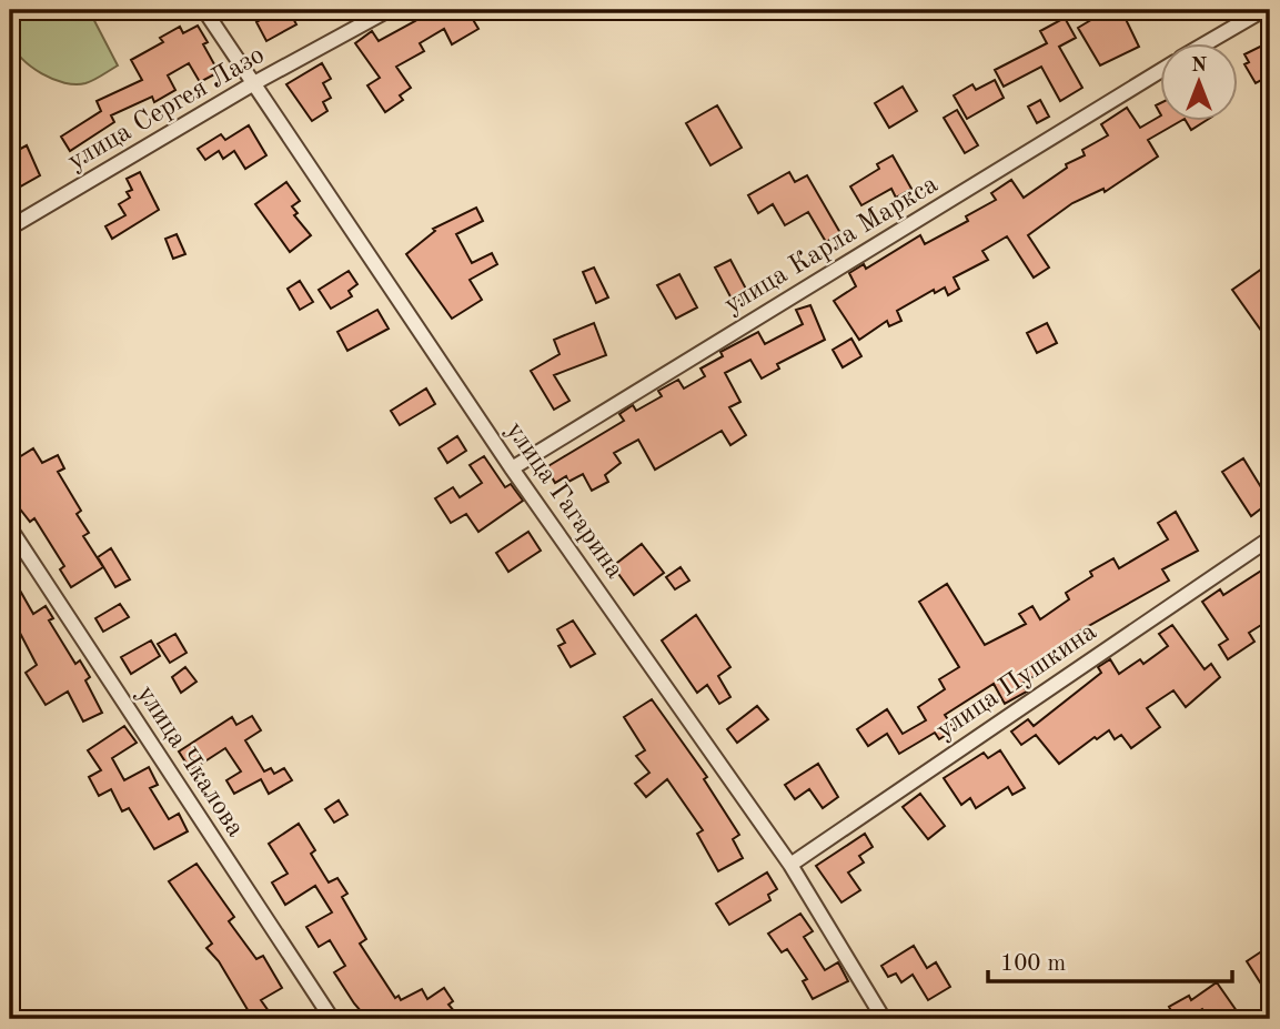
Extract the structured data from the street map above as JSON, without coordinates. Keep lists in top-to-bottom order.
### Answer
{
  "streets": {
    "street": [
      "улица Сергея Лазо",
      "улица Карла Маркса",
      "улица Гагарина",
      "улица Пушкина",
      "улица Чкалова"
    ]
  },
  "crossings": [
    ["улица Сергея Лазо", "улица Гагарина"],
    ["улица Карла Маркса", "улица Гагарина"],
    ["улица Гагарина", "улица Пушкина"]
  ],
  "scale_bar": "100 m",
  "north": "top"
}
